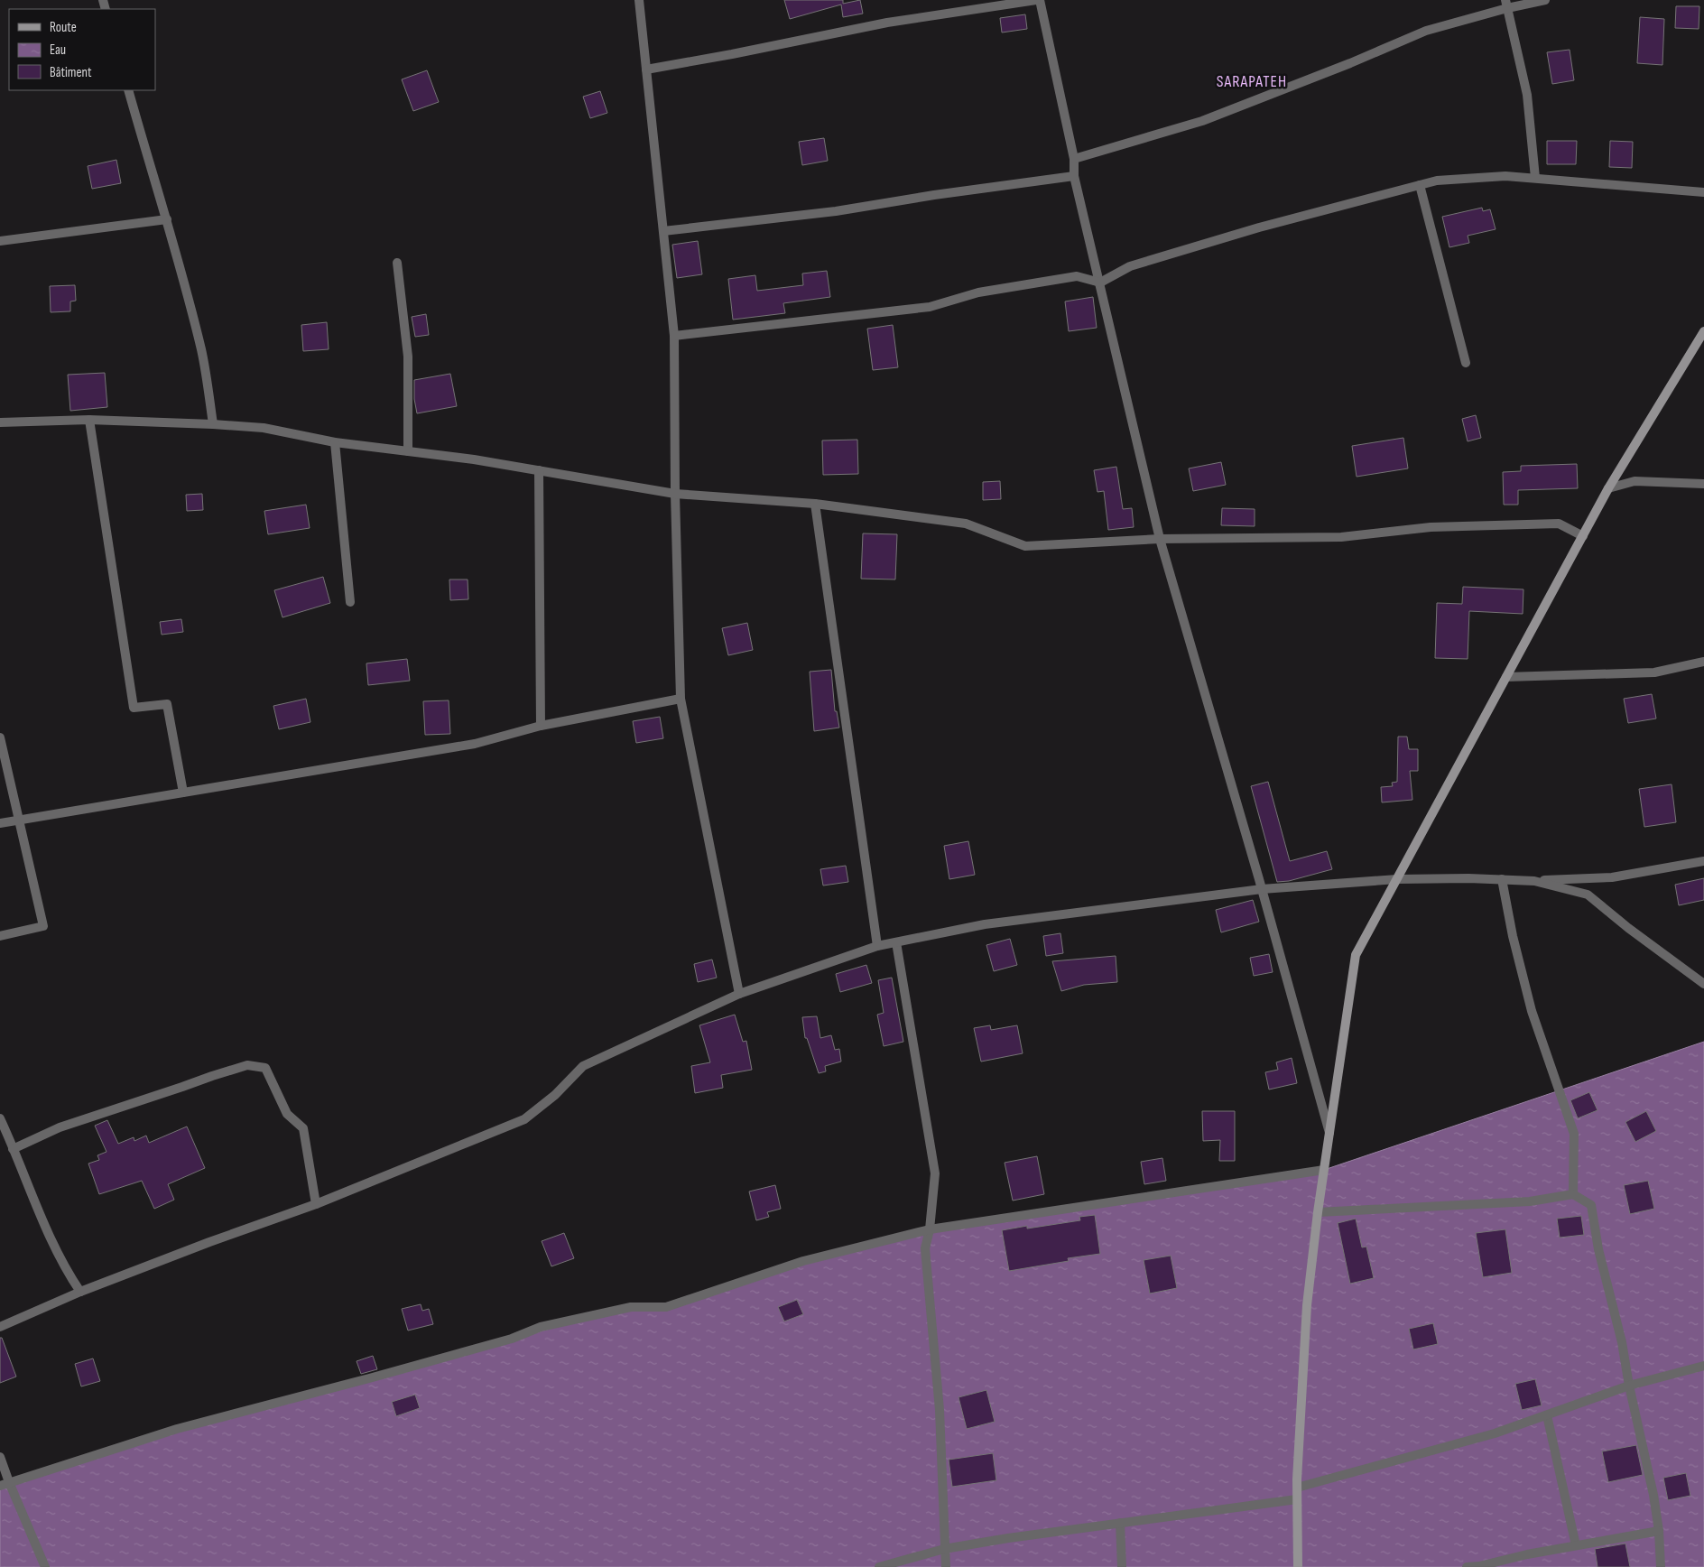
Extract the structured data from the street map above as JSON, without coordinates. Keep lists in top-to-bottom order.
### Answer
{
  "districts": ["SARAPATEH"],
  "legend": ["Route", "Eau", "Bâtiment"]
}
